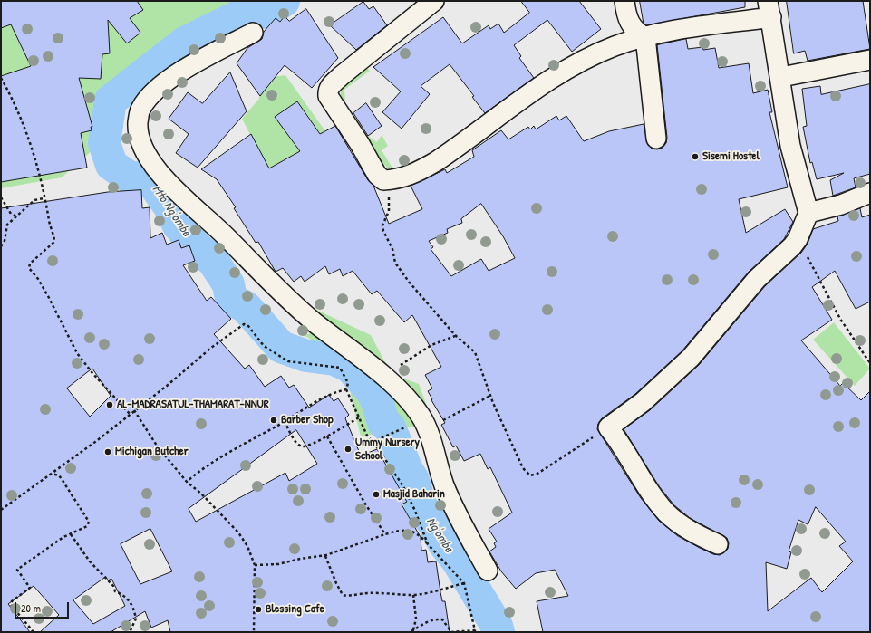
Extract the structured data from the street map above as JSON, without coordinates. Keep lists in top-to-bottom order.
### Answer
{
  "water": ["Mto Ng'ombe", "Ng'ombe"],
  "places": [
    "Sisemi Hostel",
    "AL-MADRASATUL-THAMARAT-NNUR",
    "Barber Shop",
    "Ummy Nursery School",
    "Michigan Butcher",
    "Masjid Baharin",
    "Blessing Cafe"
  ],
  "scale_bar": "20 m"
}
